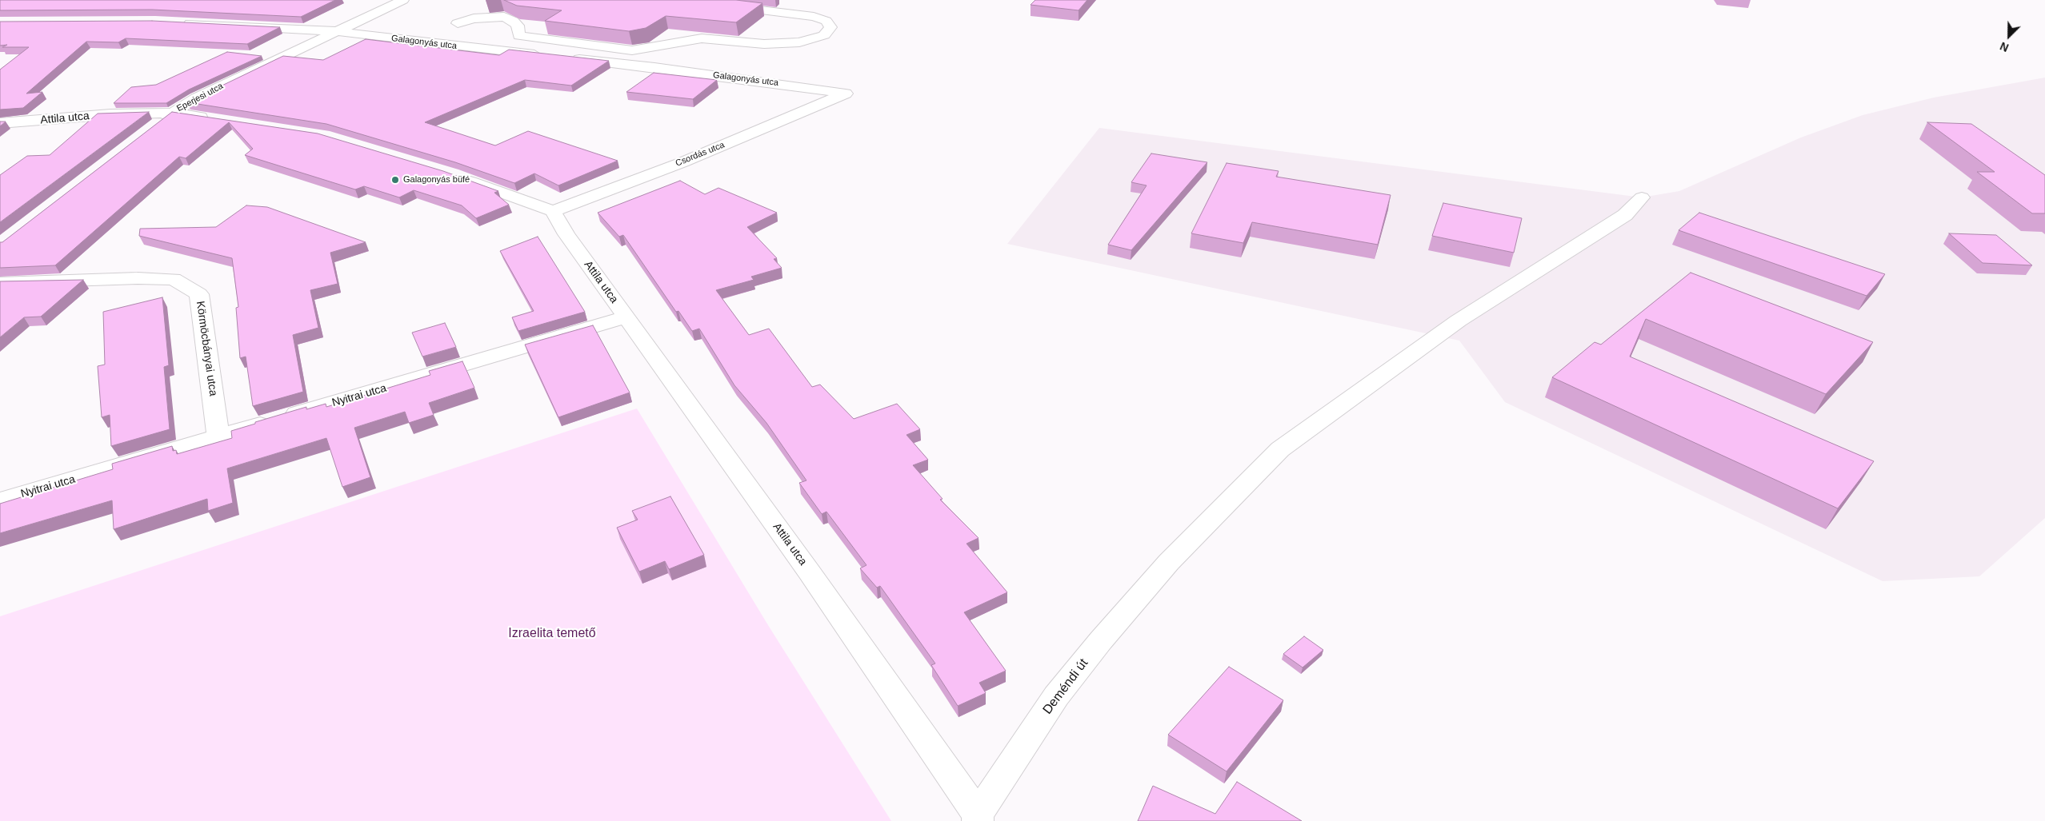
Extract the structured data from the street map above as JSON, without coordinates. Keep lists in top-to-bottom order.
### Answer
{
  "streets": {
    "street": [
      "Galagonyás utca",
      "Eperjesi utca",
      "Attila utca",
      "Csordás utca",
      "Körmöcbányai utca",
      "Nyitrai utca",
      "Deméndi út"
    ]
  },
  "crossings": [
    ["Galagonyás utca", "Eperjesi utca"],
    ["Galagonyás utca", "Csordás utca"],
    ["Eperjesi utca", "Attila utca"],
    ["Attila utca", "Csordás utca"],
    ["Attila utca", "Nyitrai utca"],
    ["Attila utca", "Deméndi út"],
    ["Körmöcbányai utca", "Nyitrai utca"]
  ],
  "parks": ["Izraelita temető"],
  "places": ["Galagonyás büfé"],
  "north": "bottom left"
}
